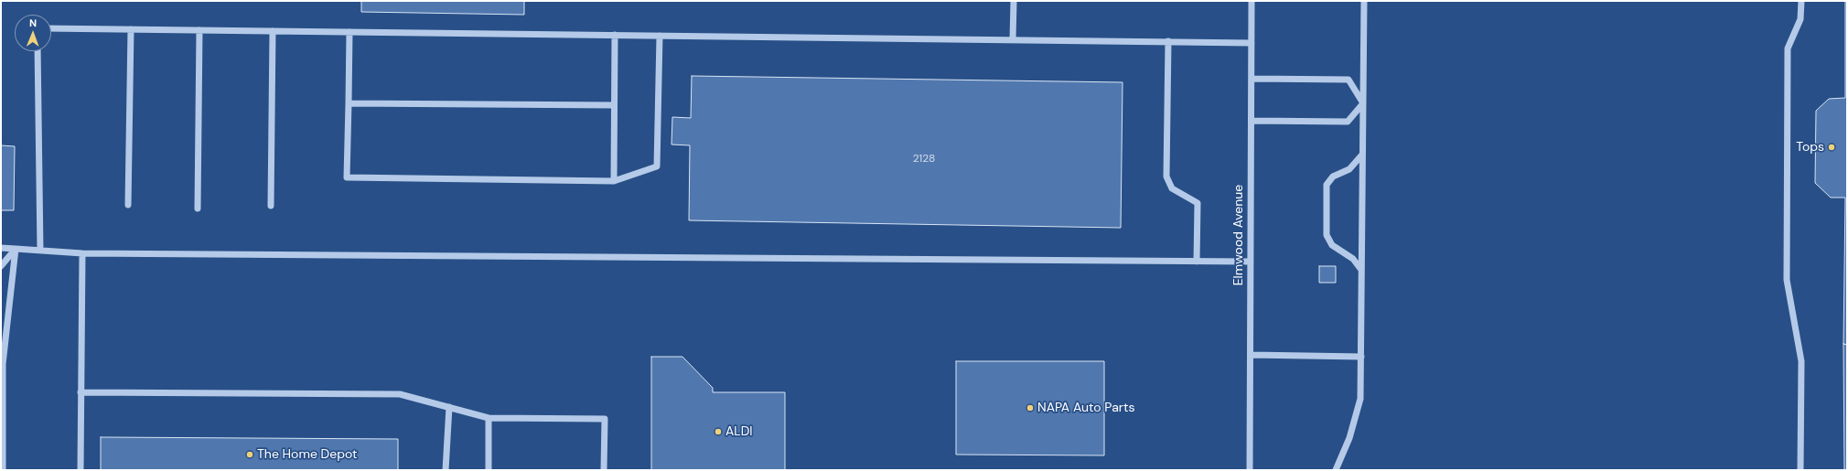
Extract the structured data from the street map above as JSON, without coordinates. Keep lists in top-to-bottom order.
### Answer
{
  "streets": {
    "street": ["Elmwood Avenue"]
  },
  "places": [
    "Tops",
    "NAPA Auto Parts",
    "ALDI",
    "The Home Depot"
  ],
  "house_numbers": ["2128"],
  "north": "top"
}
